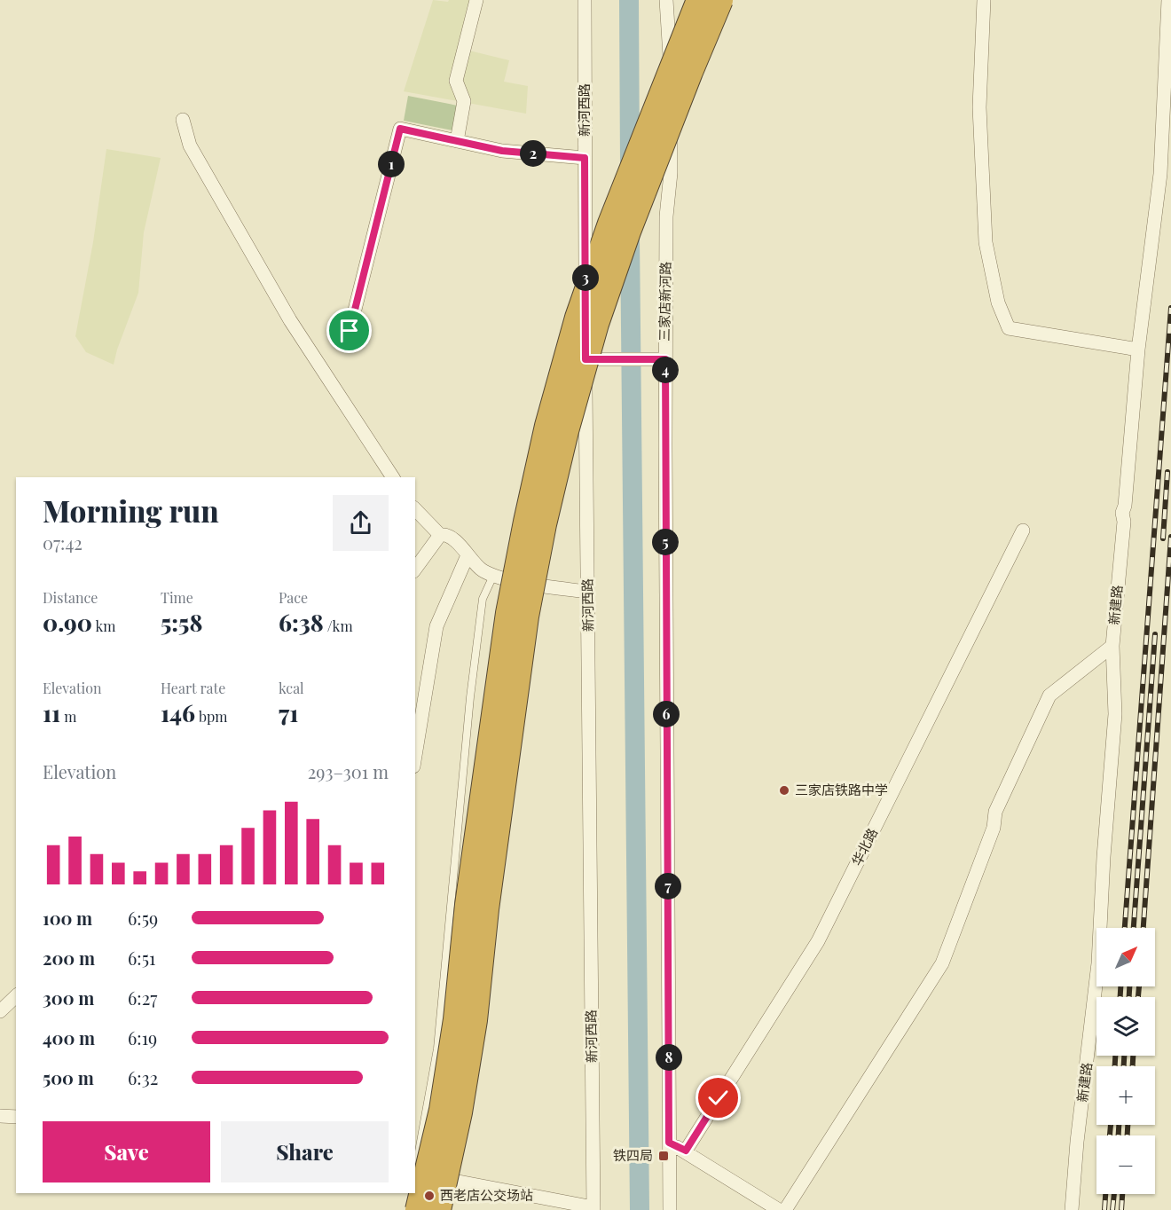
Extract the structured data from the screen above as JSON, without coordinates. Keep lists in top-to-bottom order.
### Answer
{
  "streets": {
    "street": [
      "新河西路",
      "三家店新河路",
      "新建路",
      "华北路"
    ]
  },
  "places": {
    "other": ["三家店铁路中学", "西老店公交场站"],
    "transit": ["铁四局"]
  },
  "north": "top right",
  "page": {
    "pins": [
      "2",
      "1",
      "3",
      "4",
      "5",
      "6",
      "7",
      "8"
    ],
    "heading": ["Morning run", "07:42"],
    "stats": [
      ["Distance", "0.90 km"],
      ["Time", "5:58"],
      ["Pace", "6:38 /km"],
      ["Elevation", "11 m"],
      ["Heart rate", "146 bpm"],
      ["kcal", "71"]
    ],
    "chart": ["Elevation", "293–301 m"],
    "list": [
      {
        "name": "100 m",
        "note": "6:59"
      },
      {
        "name": "200 m",
        "note": "6:51"
      },
      {
        "name": "300 m",
        "note": "6:27"
      },
      {
        "name": "400 m",
        "note": "6:19"
      },
      {
        "name": "500 m",
        "note": "6:32"
      }
    ],
    "map_buttons": ["+", "−"],
    "buttons": ["Save", "Share"]
  }
}
